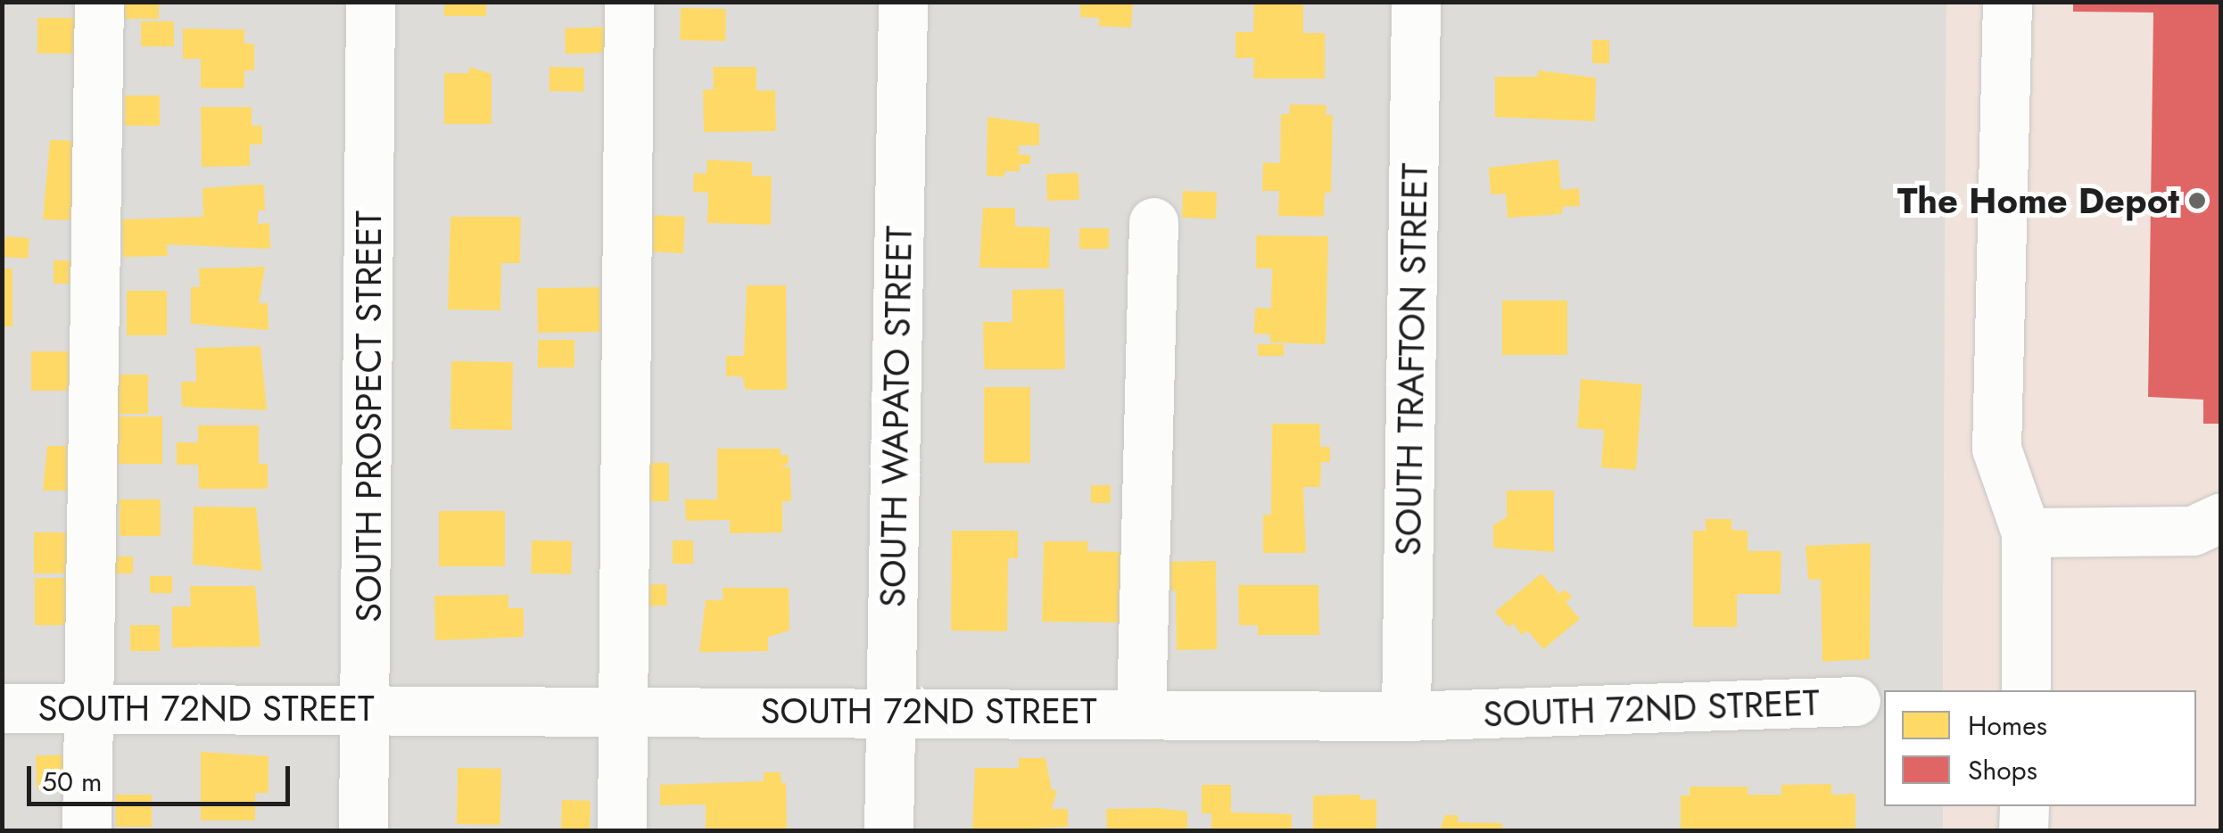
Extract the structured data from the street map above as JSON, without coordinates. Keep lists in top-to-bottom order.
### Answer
{
  "streets": {
    "street": [
      "SOUTH TRAFTON STREET",
      "SOUTH PROSPECT STREET",
      "SOUTH WAPATO STREET",
      "SOUTH 72ND STREET"
    ]
  },
  "crossings": [
    ["SOUTH TRAFTON STREET", "SOUTH 72ND STREET"],
    ["SOUTH PROSPECT STREET", "SOUTH 72ND STREET"],
    ["SOUTH WAPATO STREET", "SOUTH 72ND STREET"]
  ],
  "places": ["The Home Depot"],
  "legend": ["Homes", "Shops"],
  "scale_bar": "50 m"
}
